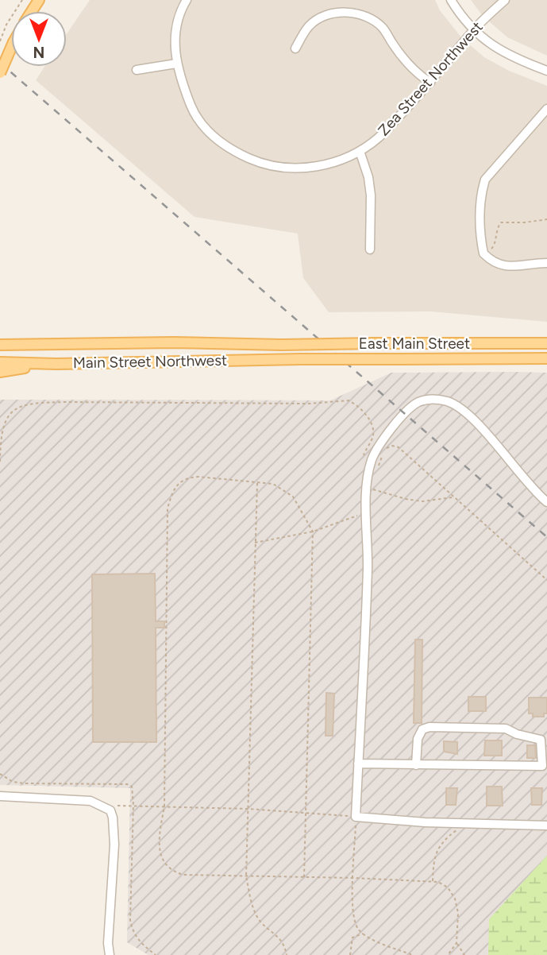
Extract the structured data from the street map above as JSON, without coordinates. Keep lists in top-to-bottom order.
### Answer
{
  "streets": {
    "main road": ["East Main Street", "Main Street Northwest"],
    "street": ["Zea Street Northwest"]
  },
  "crossings": [
    ["East Main Street", "Main Street Northwest"]
  ],
  "north": "bottom"
}
